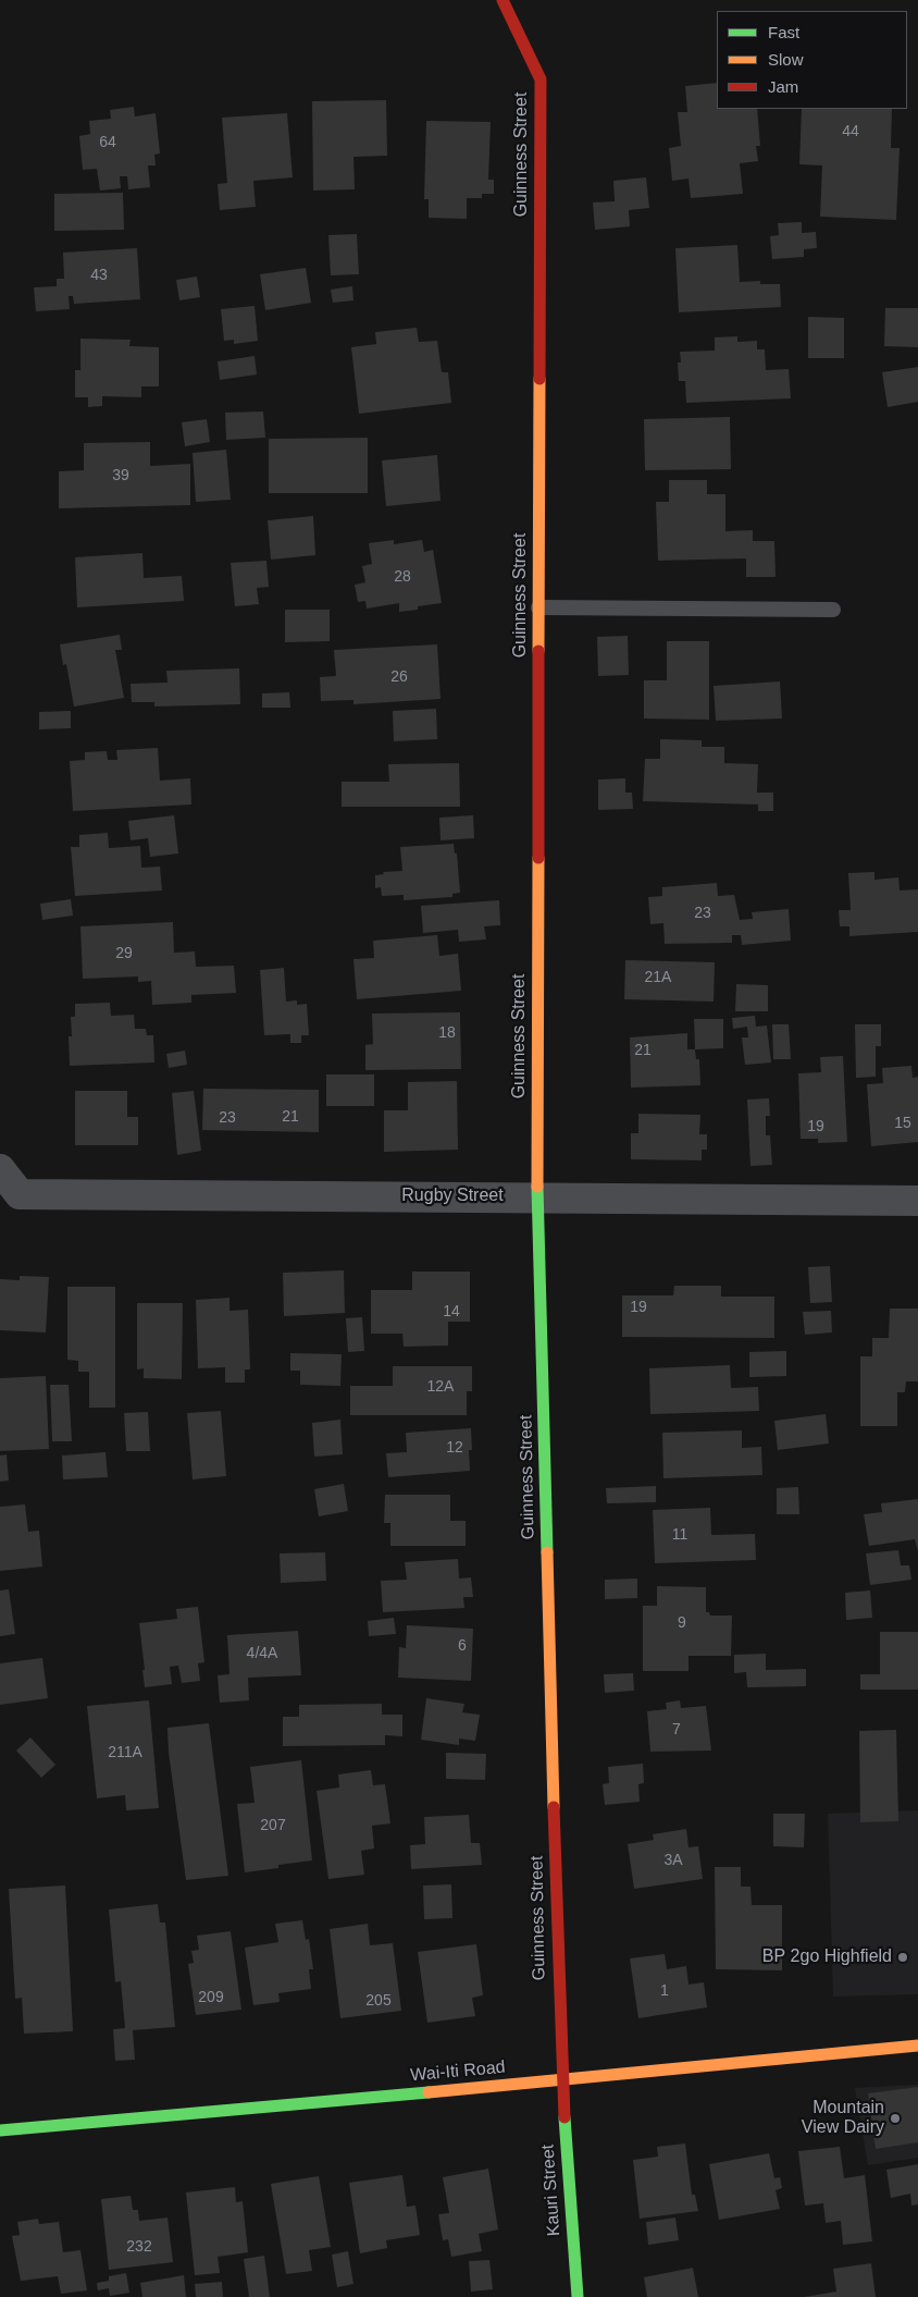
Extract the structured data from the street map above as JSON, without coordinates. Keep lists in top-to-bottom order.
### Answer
{
  "streets": {
    "street": [
      "Guinness Street",
      "Rugby Street",
      "Wai-Iti Road",
      "Kauri Street"
    ]
  },
  "crossings": [
    ["Guinness Street", "Rugby Street"],
    ["Guinness Street", "Wai-Iti Road"],
    ["Guinness Street", "Kauri Street"],
    ["Wai-Iti Road", "Kauri Street"]
  ],
  "places": ["BP 2go Highfield", "Mountain View Dairy"],
  "house_numbers": [
    "44",
    "64",
    "43",
    "39",
    "28",
    "26",
    "23",
    "29",
    "21A",
    "18",
    "21",
    "21",
    "23",
    "15",
    "19",
    "19",
    "14",
    "12A",
    "12",
    "11",
    "9",
    "6",
    "4/4A",
    "7",
    "211A",
    "207",
    "3A",
    "1",
    "209",
    "205",
    "232"
  ],
  "legend": ["Fast", "Slow", "Jam"]
}
